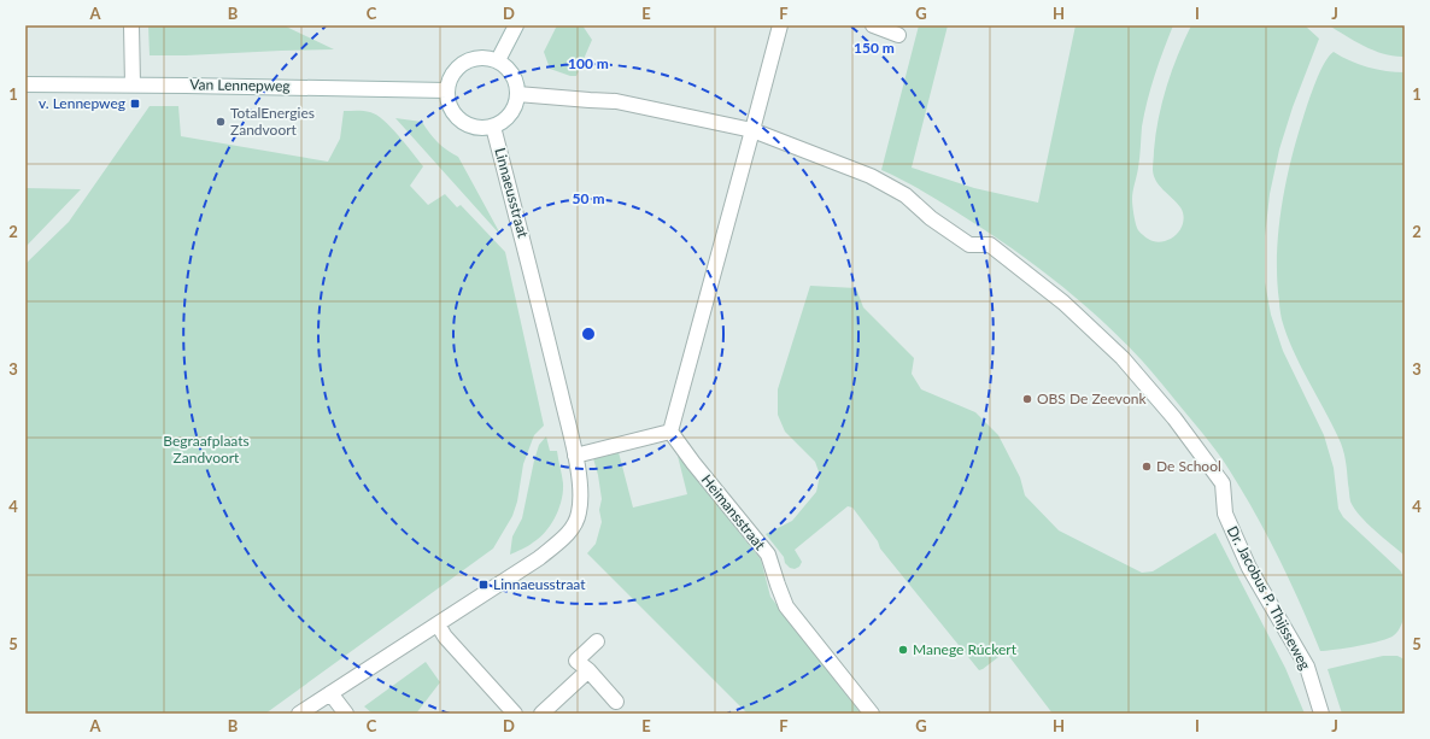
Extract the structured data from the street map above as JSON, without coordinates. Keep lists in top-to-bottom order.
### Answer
{
  "streets": {
    "street": [
      "Van Lennepweg",
      "Linnaeusstraat",
      "Heimansstraat",
      "Dr. Jacobus P. Thijsseweg"
    ]
  },
  "crossings": [
    ["Van Lennepweg", "Linnaeusstraat"],
    ["Van Lennepweg", "Dr. Jacobus P. Thijsseweg"],
    ["Linnaeusstraat", "Dr. Jacobus P. Thijsseweg"]
  ],
  "parks": ["Begraafplaats Zandvoort"],
  "places": {
    "transit": ["v. Lennepweg", "Linnaeusstraat"],
    "other": [
      "TotalEnergies Zandvoort",
      "OBS De Zeevonk",
      "De School",
      "Manege Rúckert"
    ]
  },
  "grid": {
    "columns": [
      "A",
      "B",
      "C",
      "D",
      "E",
      "F",
      "G",
      "H",
      "I",
      "J"
    ],
    "rows": [
      "1",
      "2",
      "3",
      "4",
      "5"
    ]
  },
  "rings": ["150 m", "100 m", "50 m"]
}
